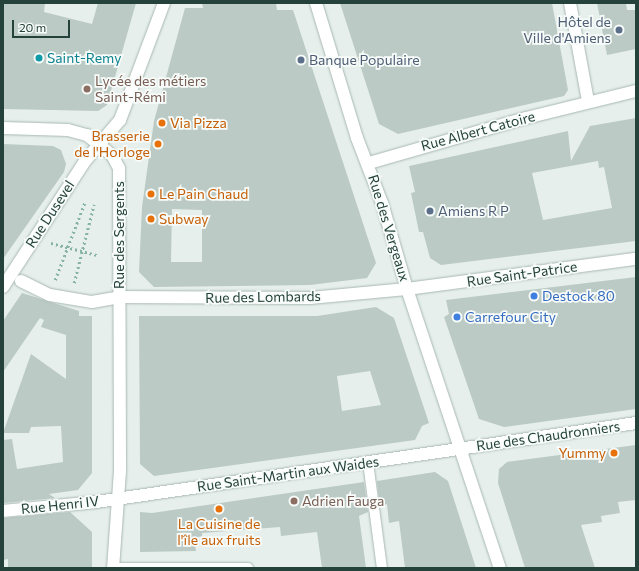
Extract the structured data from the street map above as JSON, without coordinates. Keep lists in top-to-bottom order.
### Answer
{
  "streets": {
    "street": [
      "Rue Albert Catoire",
      "Rue Dusevel",
      "Rue des Vergeaux",
      "Rue des Sergents",
      "Rue Saint-Patrice",
      "Rue des Lombards",
      "Rue des Chaudronniers",
      "Rue Saint-Martin aux Waides",
      "Rue Henri IV"
    ]
  },
  "crossings": [
    ["Rue Albert Catoire", "Rue des Vergeaux"],
    ["Rue Dusevel", "Rue des Sergents"],
    ["Rue des Vergeaux", "Rue Saint-Patrice"],
    ["Rue des Vergeaux", "Rue des Lombards"],
    ["Rue des Vergeaux", "Rue des Chaudronniers"],
    ["Rue des Vergeaux", "Rue Saint-Martin aux Waides"],
    ["Rue des Sergents", "Rue des Lombards"],
    ["Rue des Sergents", "Rue Saint-Martin aux Waides"],
    ["Rue des Sergents", "Rue Henri IV"],
    ["Rue Saint-Patrice", "Rue des Lombards"],
    ["Rue des Chaudronniers", "Rue Saint-Martin aux Waides"],
    ["Rue Saint-Martin aux Waides", "Rue Henri IV"]
  ],
  "places": [
    "Hôtel de Ville d'Amiens",
    "Saint-Remy",
    "Banque Populaire",
    "Lycée des métiers Saint-Rémi",
    "Via Pizza",
    "Brasserie de l'Horloge",
    "Le Pain Chaud",
    "Amiens R P",
    "Subway",
    "Destock 80",
    "Carrefour City",
    "Yummy",
    "Adrien Fauga",
    "La Cuisine de l'île aux fruits"
  ],
  "scale_bar": "20 m"
}
